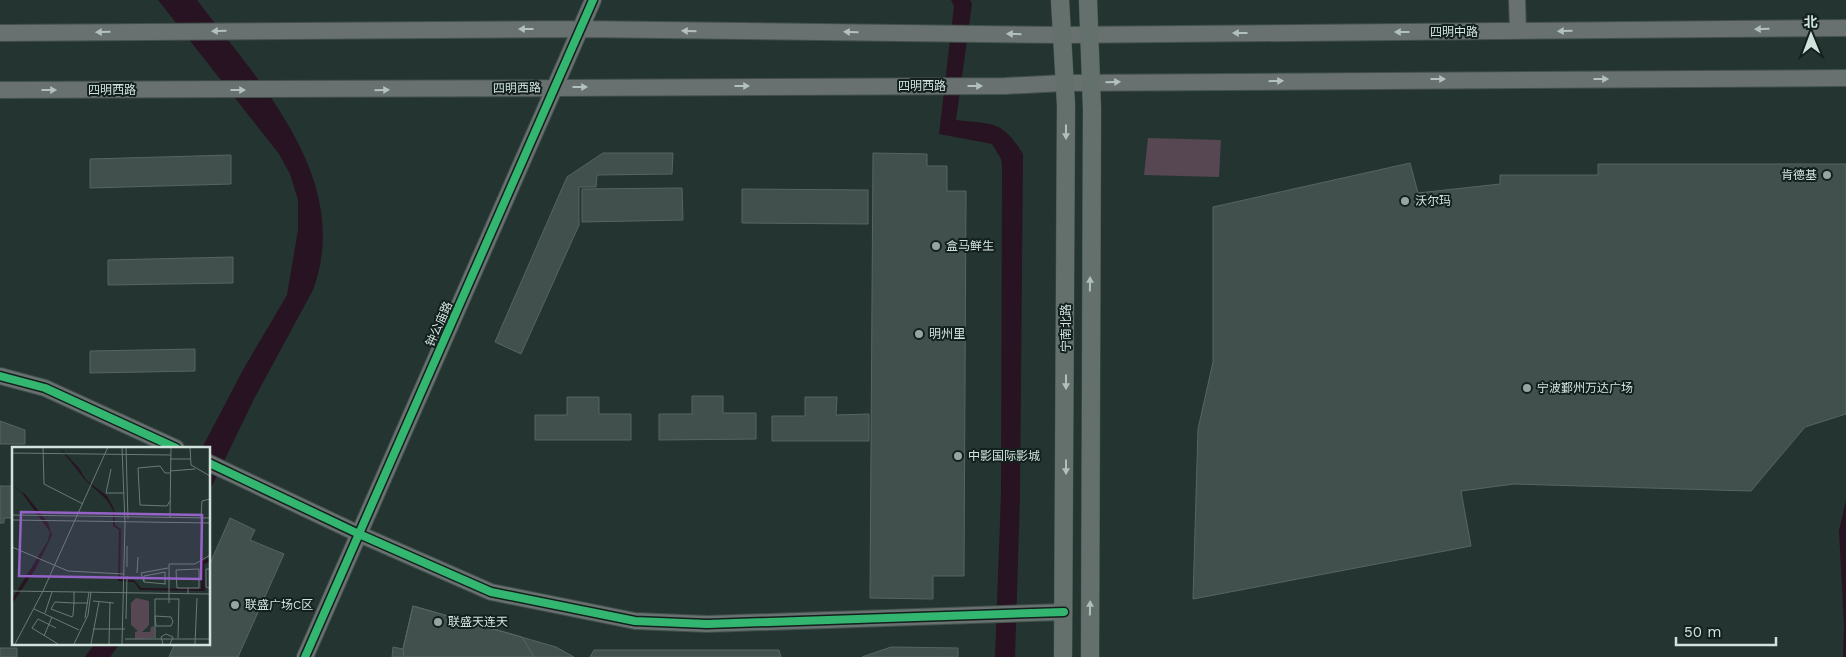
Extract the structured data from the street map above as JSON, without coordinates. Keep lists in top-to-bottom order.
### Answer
{
  "streets": {
    "main road": [
      "四明中路",
      "四明西路",
      "钟公庙路",
      "宁南北路"
    ]
  },
  "crossings": [
    ["四明中路", "宁南北路"],
    ["四明西路", "钟公庙路"],
    ["四明西路", "宁南北路"]
  ],
  "places": [
    "肯德基",
    "沃尔玛",
    "盒马鲜生",
    "明州里",
    "宁波鄞州万达广场",
    "中影国际影城",
    "联盛广场C区",
    "联盛天连天"
  ],
  "scale_bar": "50 m",
  "north": "top"
}
